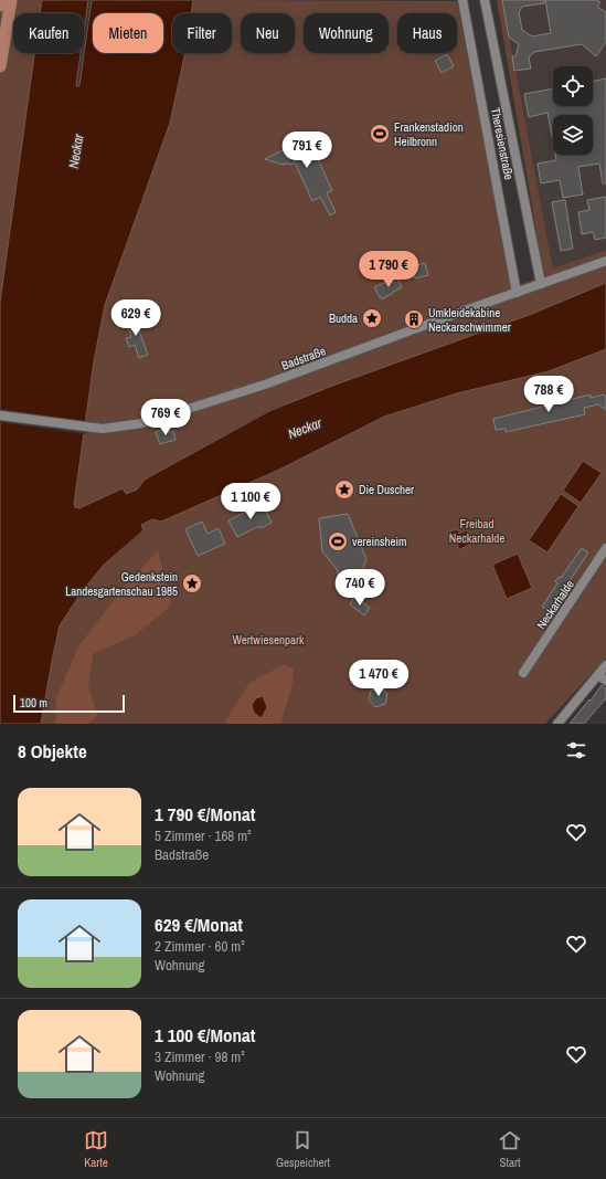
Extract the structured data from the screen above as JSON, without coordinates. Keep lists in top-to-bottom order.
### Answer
{
  "streets": {
    "street": ["Theresienstraße", "Badstraße", "Neckarhalde"]
  },
  "crossings": [
    ["Theresienstraße", "Badstraße"]
  ],
  "water": ["Neckar"],
  "parks": ["Freibad Neckarhalde", "Wertwiesenpark"],
  "places": {
    "sports": ["Frankenstadion Heilbronn", "vereinsheim"],
    "place": ["Budda", "Die Duscher", "Gedenkstein Landesgartenschau 1985"],
    "building": ["Umkleidekabine Neckarschwimmer"]
  },
  "scale_bar": "100 m",
  "page": {
    "chip": [
      "Kaufen",
      "Mieten",
      "Filter",
      "Neu",
      "Wohnung",
      "Haus"
    ],
    "price": [
      "791 €",
      "1 790 €",
      "629 €",
      "788 €",
      "769 €",
      "1 100 €",
      "740 €",
      "1 470 €"
    ],
    "scale": "100 m",
    "heading": "8 Objekte",
    "list": [
      {
        "name": "1 790 €/Monat",
        "note": "5 Zimmer · 168 m² · Badstraße"
      },
      {
        "name": "629 €/Monat",
        "note": "2 Zimmer · 60 m² · Wohnung"
      },
      {
        "name": "1 100 €/Monat",
        "note": "3 Zimmer · 98 m² · Wohnung"
      }
    ],
    "tabs": ["Karte", "Gespeichert", "Start"]
  }
}
